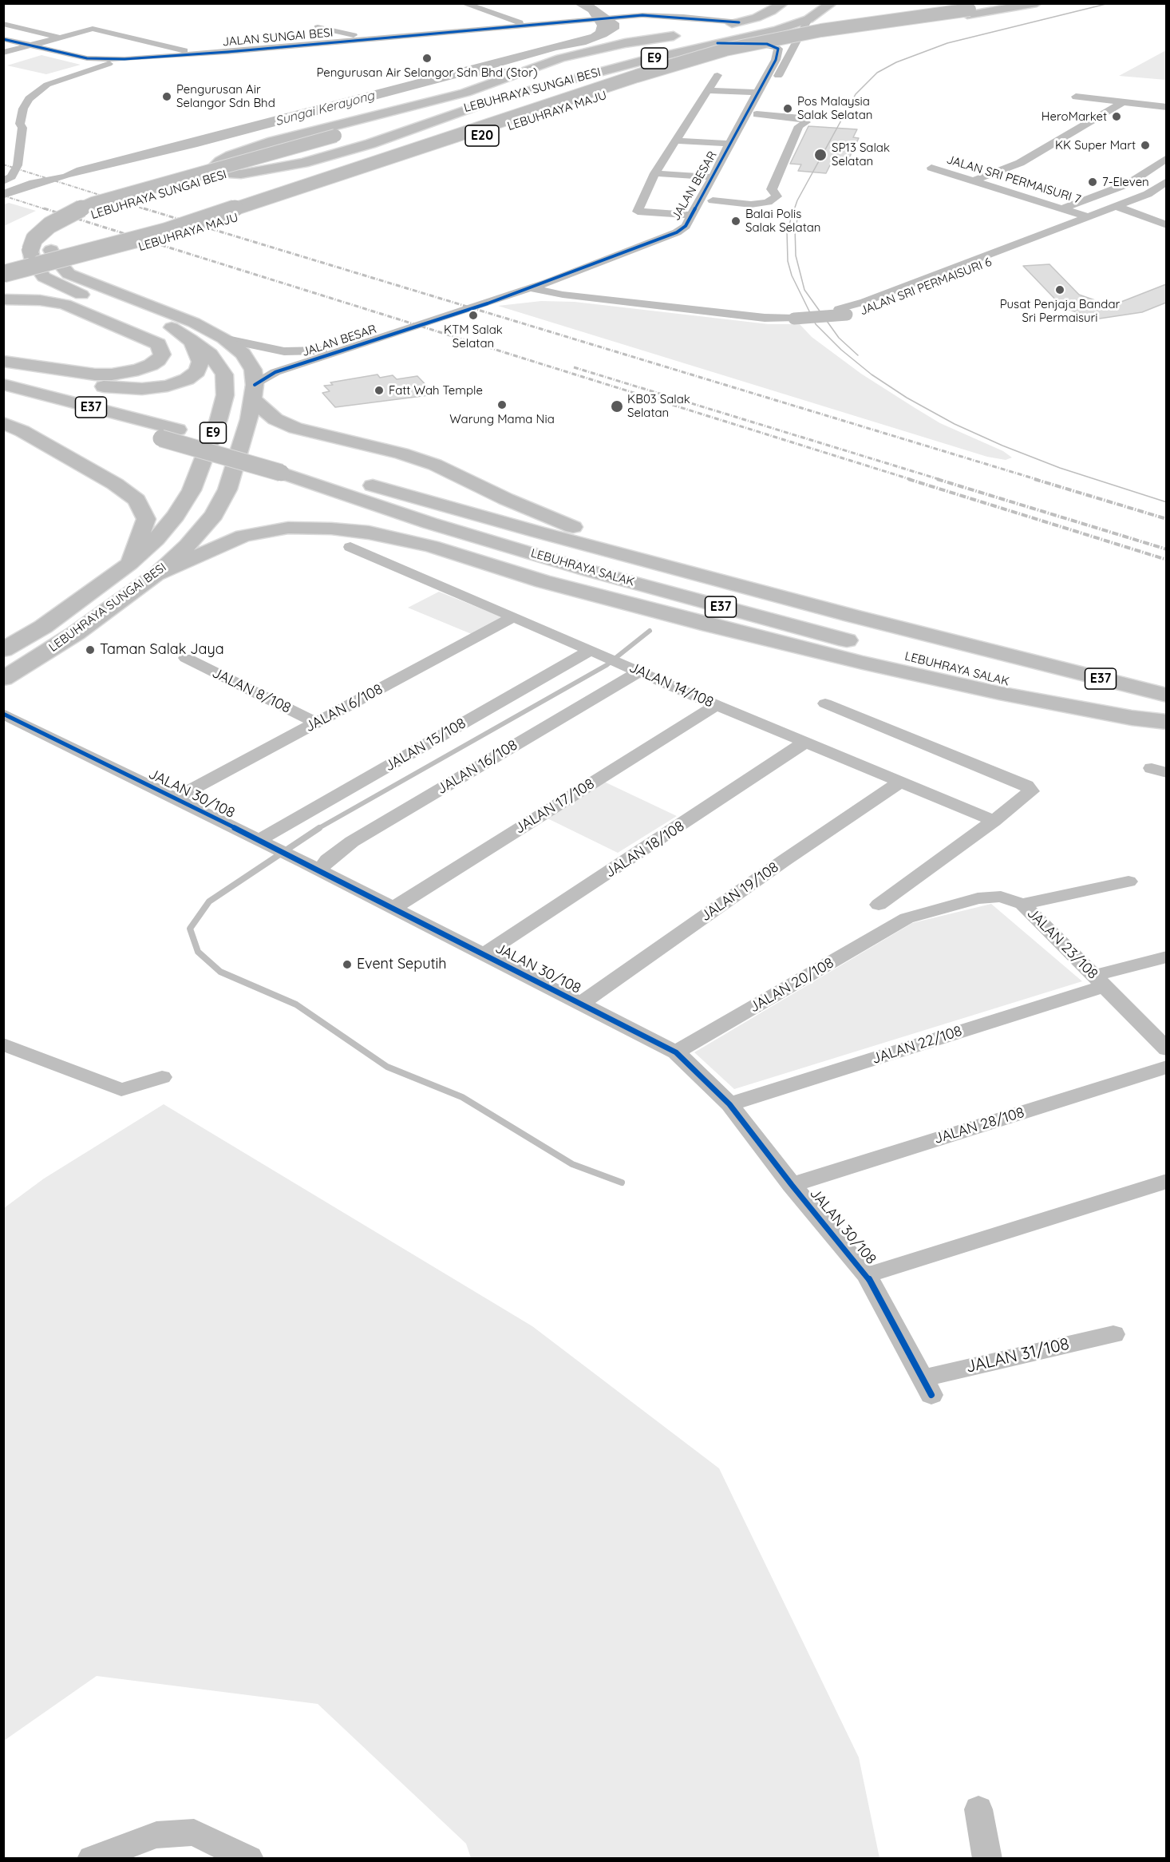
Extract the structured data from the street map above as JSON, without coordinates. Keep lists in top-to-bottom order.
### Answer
{
  "streets": {
    "highway": [
      "E9",
      "LEBUHRAYA SUNGAI BESI",
      "LEBUHRAYA MAJU",
      "E20",
      "E37",
      "LEBUHRAYA SALAK"
    ],
    "street": [
      "JALAN SUNGAI BESI",
      "JALAN SRI PERMAISURI 7",
      "JALAN BESAR",
      "JALAN SRI PERMAISURI 6",
      "JALAN 14/108",
      "JALAN 8/108",
      "JALAN 6/108",
      "JALAN 15/108",
      "JALAN 16/108",
      "JALAN 30/108",
      "JALAN 17/108",
      "JALAN 18/108",
      "JALAN 19/108",
      "JALAN 23/108",
      "JALAN 20/108",
      "JALAN 22/108",
      "JALAN 28/108",
      "JALAN 31/108"
    ]
  },
  "crossings": [
    ["LEBUHRAYA SUNGAI BESI", "JALAN BESAR"],
    ["JALAN SRI PERMAISURI 7", "JALAN SRI PERMAISURI 6"],
    ["JALAN BESAR", "JALAN SRI PERMAISURI 6"],
    ["JALAN 14/108", "JALAN 6/108"],
    ["JALAN 14/108", "JALAN 15/108"],
    ["JALAN 14/108", "JALAN 16/108"],
    ["JALAN 14/108", "JALAN 17/108"],
    ["JALAN 14/108", "JALAN 18/108"],
    ["JALAN 14/108", "JALAN 19/108"],
    ["JALAN 8/108", "JALAN 6/108"],
    ["JALAN 6/108", "JALAN 30/108"],
    ["JALAN 15/108", "JALAN 30/108"],
    ["JALAN 16/108", "JALAN 30/108"],
    ["JALAN 30/108", "JALAN 17/108"],
    ["JALAN 30/108", "JALAN 18/108"],
    ["JALAN 30/108", "JALAN 19/108"],
    ["JALAN 30/108", "JALAN 20/108"],
    ["JALAN 30/108", "JALAN 22/108"],
    ["JALAN 30/108", "JALAN 28/108"],
    ["JALAN 30/108", "JALAN 31/108"],
    ["JALAN 23/108", "JALAN 20/108"],
    ["JALAN 23/108", "JALAN 22/108"]
  ],
  "water": ["Sungai Kerayong"],
  "places": [
    "Pengurusan Air Selangor Sdn Bhd (Stor)",
    "Pengurusan Air Selangor Sdn Bhd",
    "Pos Malaysia Salak Selatan",
    "HeroMarket",
    "KK Super Mart",
    "SP13 Salak Selatan",
    "7-Eleven",
    "Balai Polis Salak Selatan",
    "Pusat Penjaja Bandar Sri Permaisuri",
    "KTM Salak Selatan",
    "Fatt Wah Temple",
    "Warung Mama Nia",
    "KB03 Salak Selatan",
    "Taman Salak Jaya",
    "Event Seputih"
  ]
}
